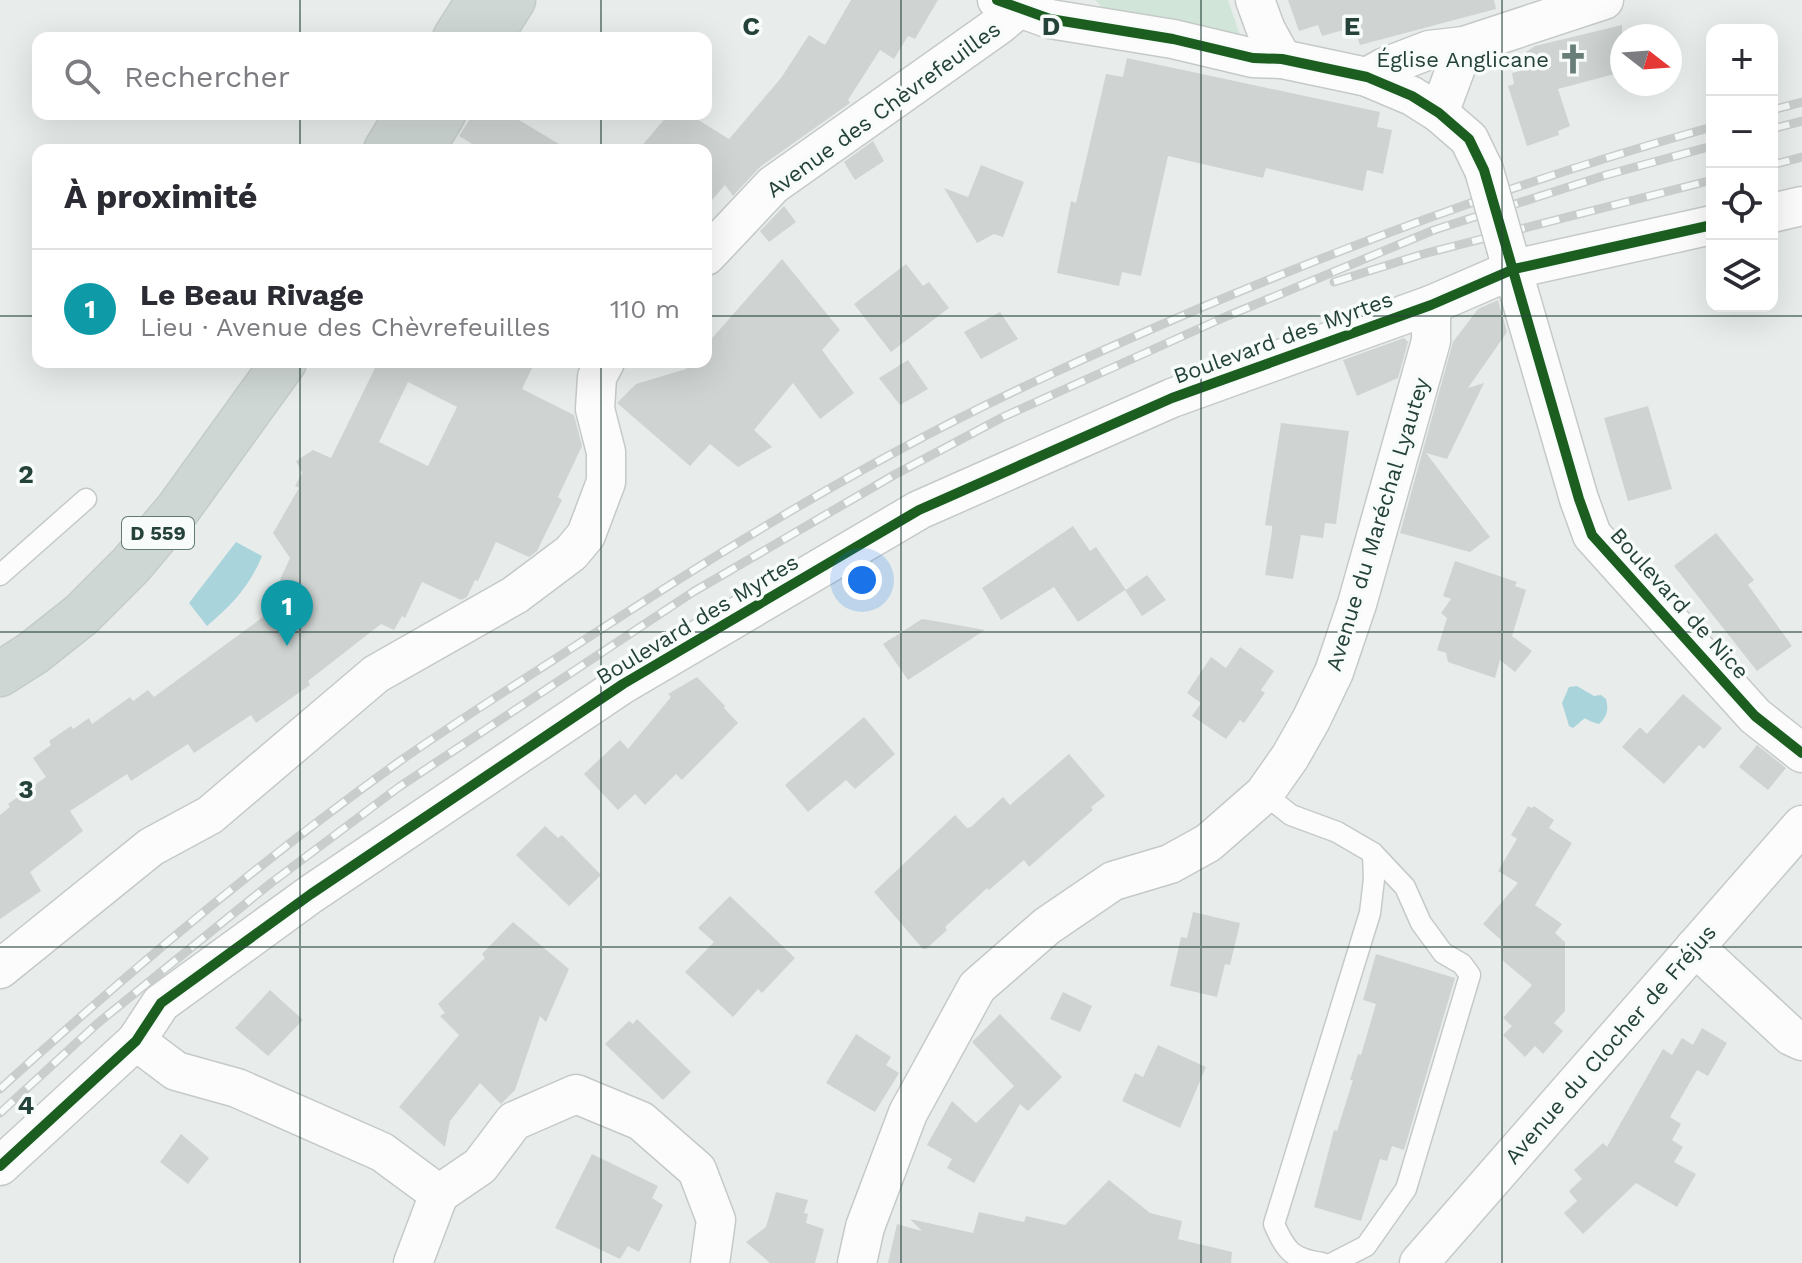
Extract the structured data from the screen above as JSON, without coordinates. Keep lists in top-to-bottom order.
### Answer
{
  "streets": {
    "main road": ["D 559"],
    "street": [
      "Avenue des Chèvrefeuilles",
      "Boulevard des Myrtes",
      "Avenue du Maréchal Lyautey",
      "Boulevard de Nice",
      "Avenue du Clocher de Fréjus"
    ]
  },
  "crossings": [
    ["Avenue des Chèvrefeuilles", "Boulevard de Nice"],
    ["Boulevard des Myrtes", "Avenue du Maréchal Lyautey"],
    ["Boulevard des Myrtes", "Boulevard de Nice"]
  ],
  "places": {
    "church": ["Église Anglicane"]
  },
  "north": "right",
  "page": {
    "map_buttons": ["+", "−"],
    "search": "Rechercher",
    "heading": "À proximité",
    "list": [
      {
        "mark": "1",
        "name": "Le Beau Rivage",
        "note": "Lieu · Avenue des Chèvrefeuilles",
        "value": "110 m"
      }
    ],
    "pins": "1"
  },
  "grid": {
    "columns": ["C", "D", "E"],
    "rows": ["2", "3", "4"]
  }
}
